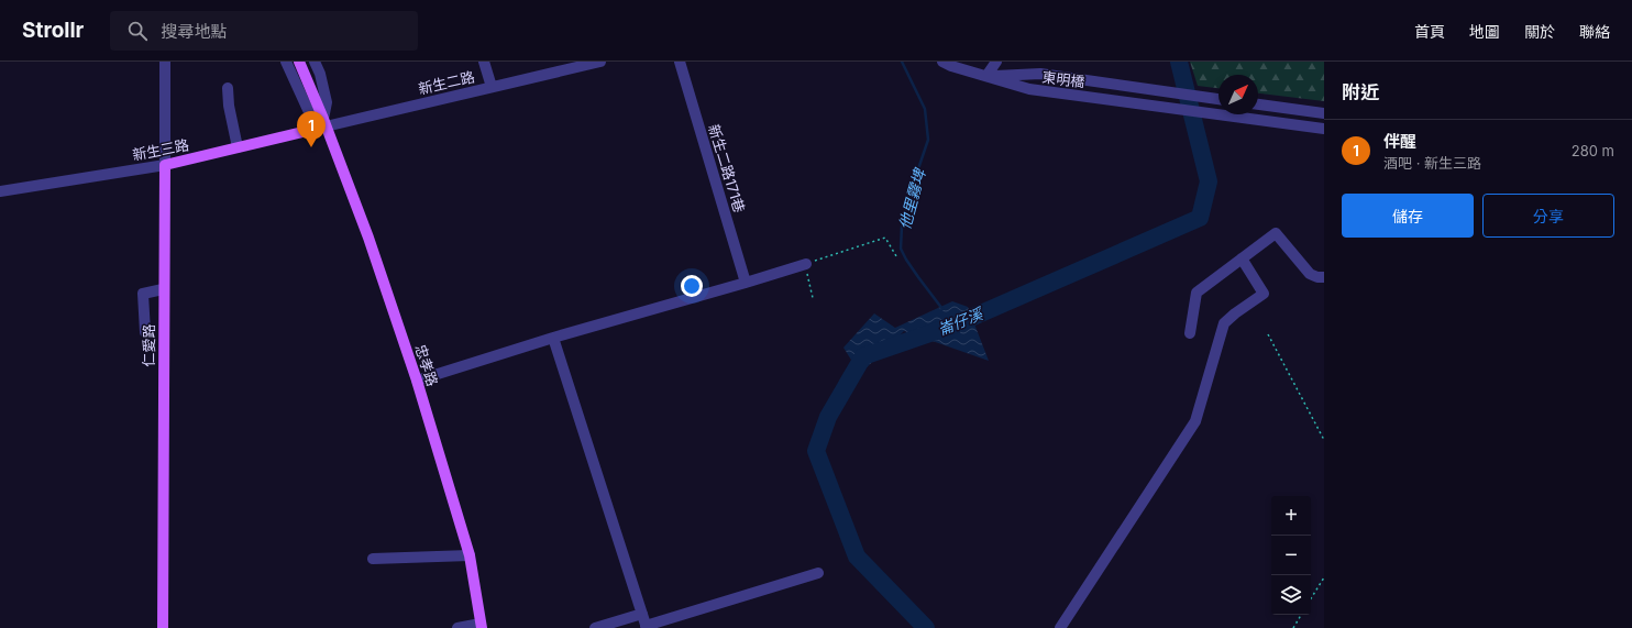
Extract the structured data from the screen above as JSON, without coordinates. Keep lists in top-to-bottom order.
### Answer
{
  "streets": {
    "main road": ["新生三路", "仁愛路", "忠孝路"],
    "street": ["東明橋", "新生二路", "新生二路171巷"]
  },
  "crossings": [
    ["新生二路", "新生三路"],
    ["新生二路", "忠孝路"],
    ["新生三路", "仁愛路"],
    ["新生三路", "忠孝路"]
  ],
  "water": ["他里霧埤", "崙仔溪"],
  "north": "top right",
  "page": {
    "header": "Strollr",
    "search": "搜尋地點",
    "nav": [
      "首頁",
      "地圖",
      "關於",
      "聯絡"
    ],
    "heading": "附近",
    "pins": "1",
    "list": [
      {
        "mark": "1",
        "name": "伴醒",
        "note": "酒吧 · 新生三路",
        "value": "280 m"
      }
    ],
    "buttons": ["儲存", "分享"],
    "map_buttons": ["+", "−"]
  }
}
